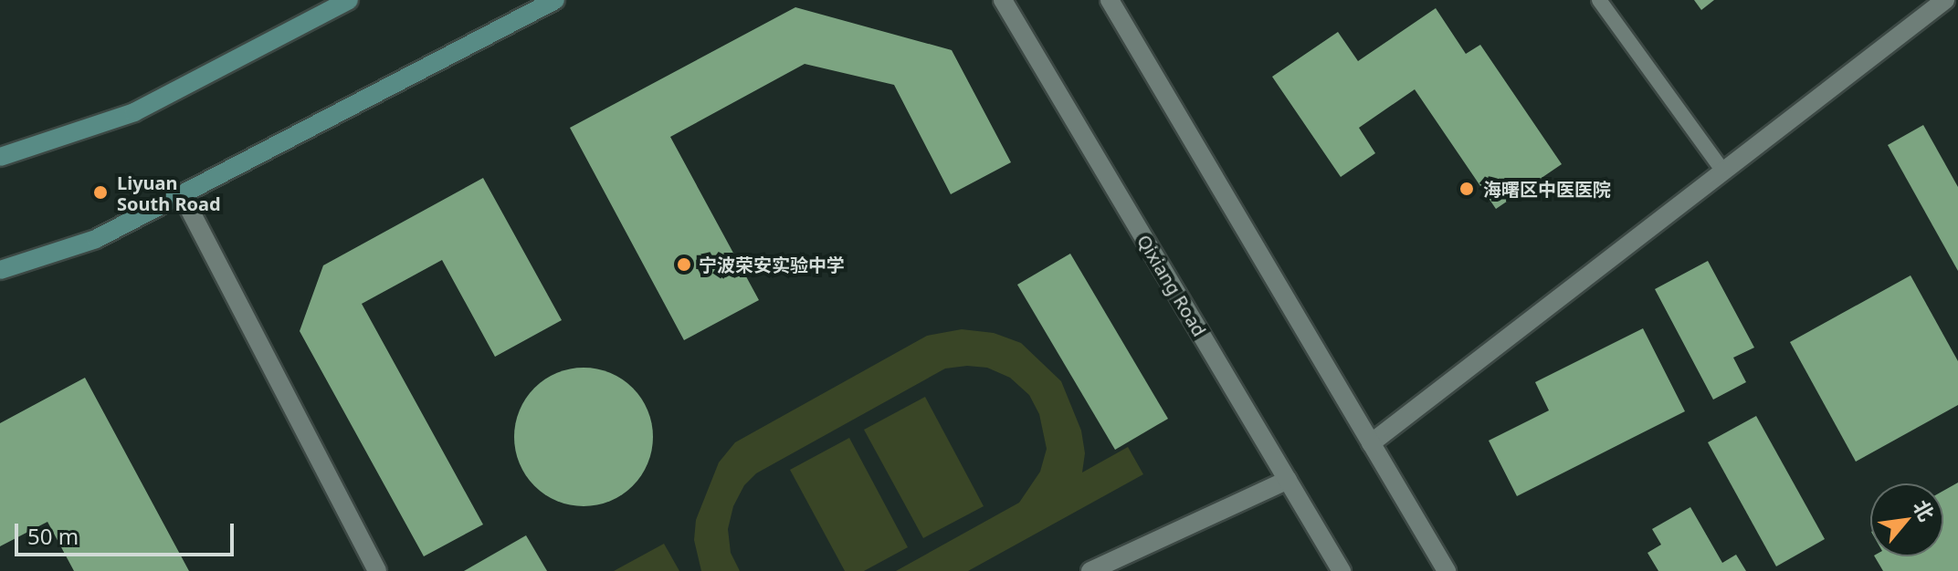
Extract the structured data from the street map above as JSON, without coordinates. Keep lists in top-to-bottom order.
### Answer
{
  "streets": {
    "street": ["Qixiang Road"]
  },
  "places": ["海曙区中医医院", "Liyuan South Road", "宁波荣安实验中学"],
  "scale_bar": "50 m",
  "north": "top right"
}
